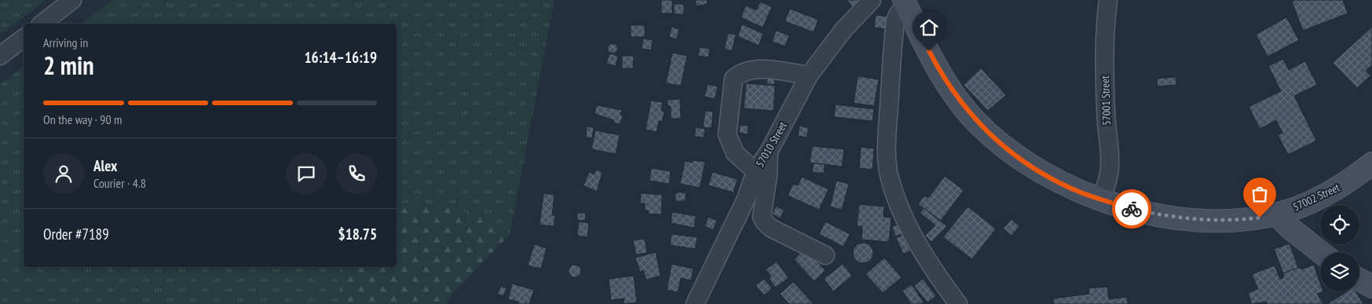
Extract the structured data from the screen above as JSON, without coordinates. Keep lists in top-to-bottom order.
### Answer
{
  "streets": {
    "street": ["57001 Street", "57010 Street", "57002 Street"]
  },
  "crossings": [
    ["57001 Street", "57002 Street"]
  ],
  "page": {
    "heading": ["2 min", "Arriving in", "16:14–16:19"],
    "panel": [
      "Alex",
      "Courier · 4.8",
      "Order #7189",
      "$18.75"
    ],
    "bar": "On the way · 90 m"
  }
}
